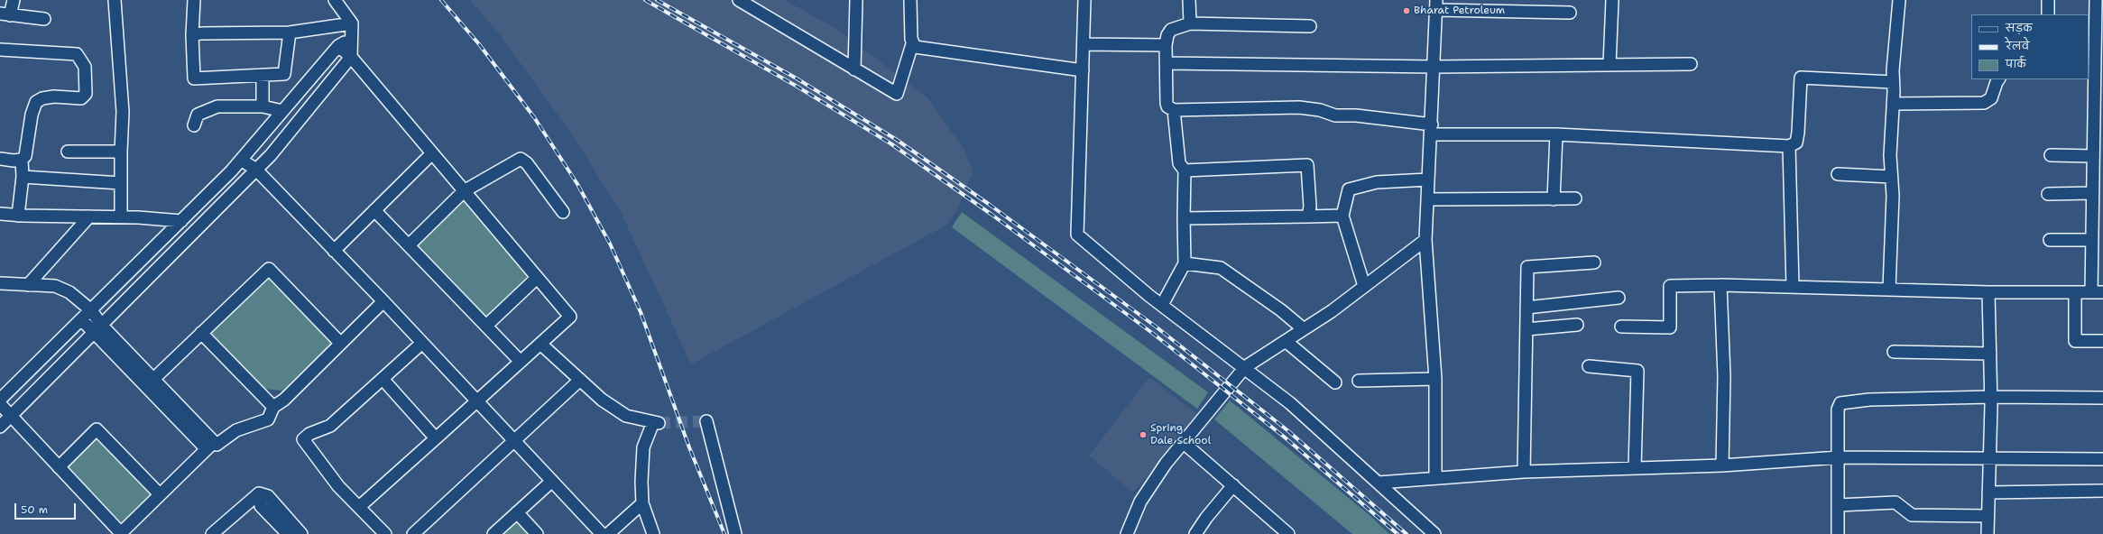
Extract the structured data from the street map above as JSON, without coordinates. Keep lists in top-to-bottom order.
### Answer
{
  "places": ["Bharat Petroleum", "Spring Dale School"],
  "legend": ["सड़क", "रेलवे", "पार्क"],
  "scale_bar": "50 m"
}
